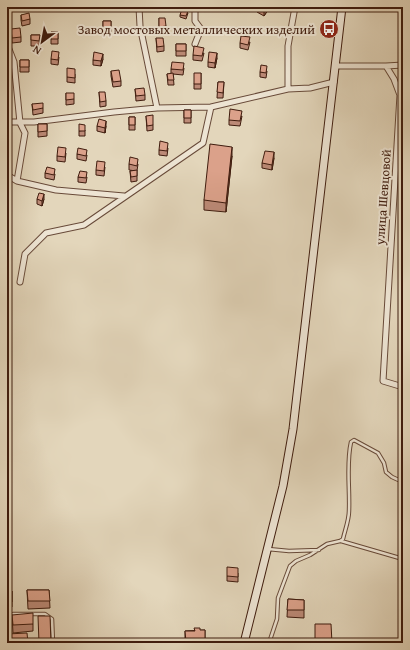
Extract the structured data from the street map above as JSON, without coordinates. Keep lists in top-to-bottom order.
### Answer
{
  "streets": {
    "street": ["улица Шевцовой"]
  },
  "places": {
    "bus stop": ["Завод мостовых металлических изделий"]
  },
  "north": "bottom left"
}
